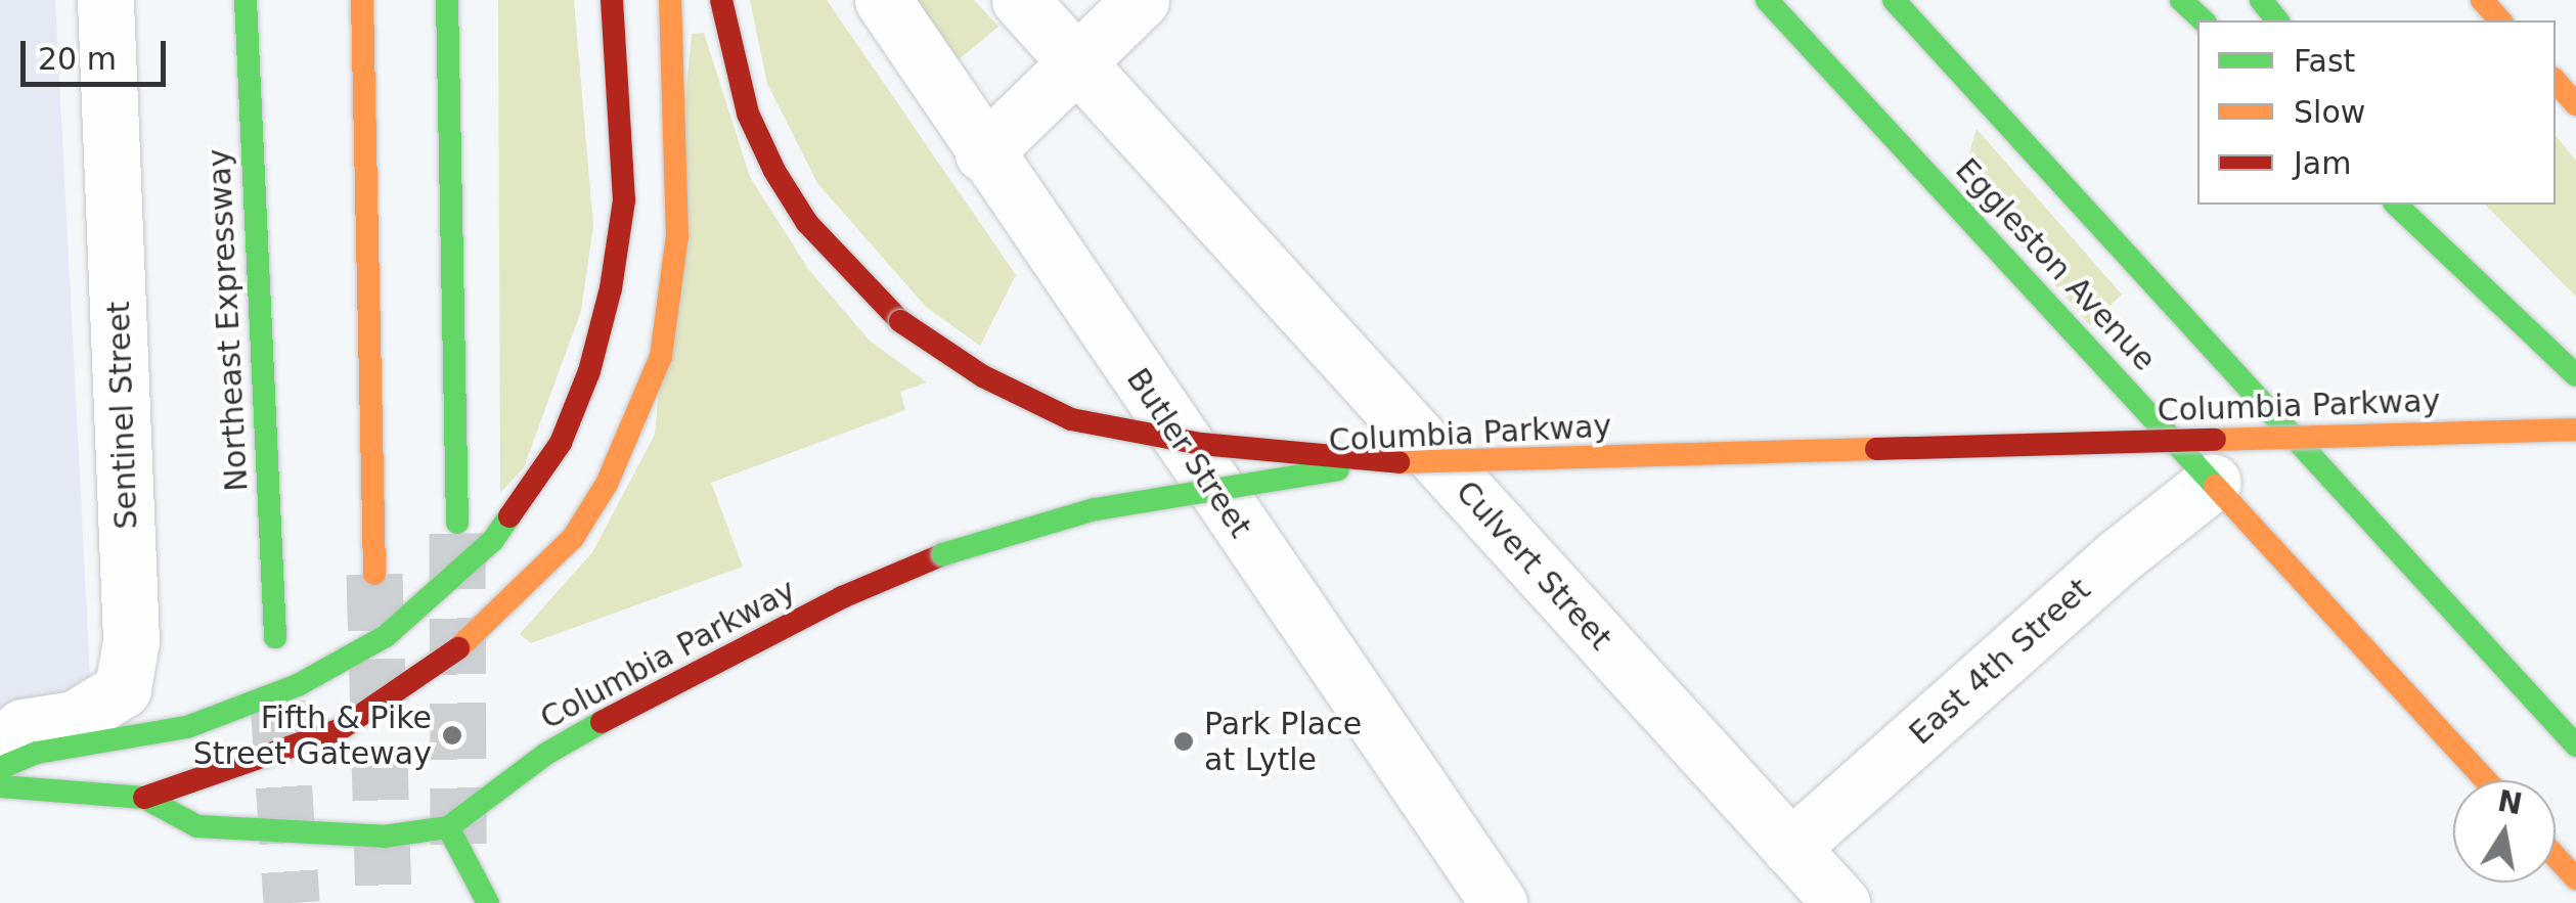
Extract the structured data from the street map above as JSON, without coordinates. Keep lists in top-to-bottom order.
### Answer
{
  "streets": {
    "main road": ["Eggleston Avenue", "Northeast Expressway", "Columbia Parkway"],
    "street": [
      "Sentinel Street",
      "Butler Street",
      "Culvert Street",
      "East 4th Street"
    ]
  },
  "crossings": [
    ["Eggleston Avenue", "East 4th Street"],
    ["Culvert Street", "East 4th Street"]
  ],
  "places": ["Fifth & Pike Street Gateway", "Park Place at Lytle"],
  "legend": ["Fast", "Slow", "Jam"],
  "scale_bar": "20 m",
  "north": "top"
}
